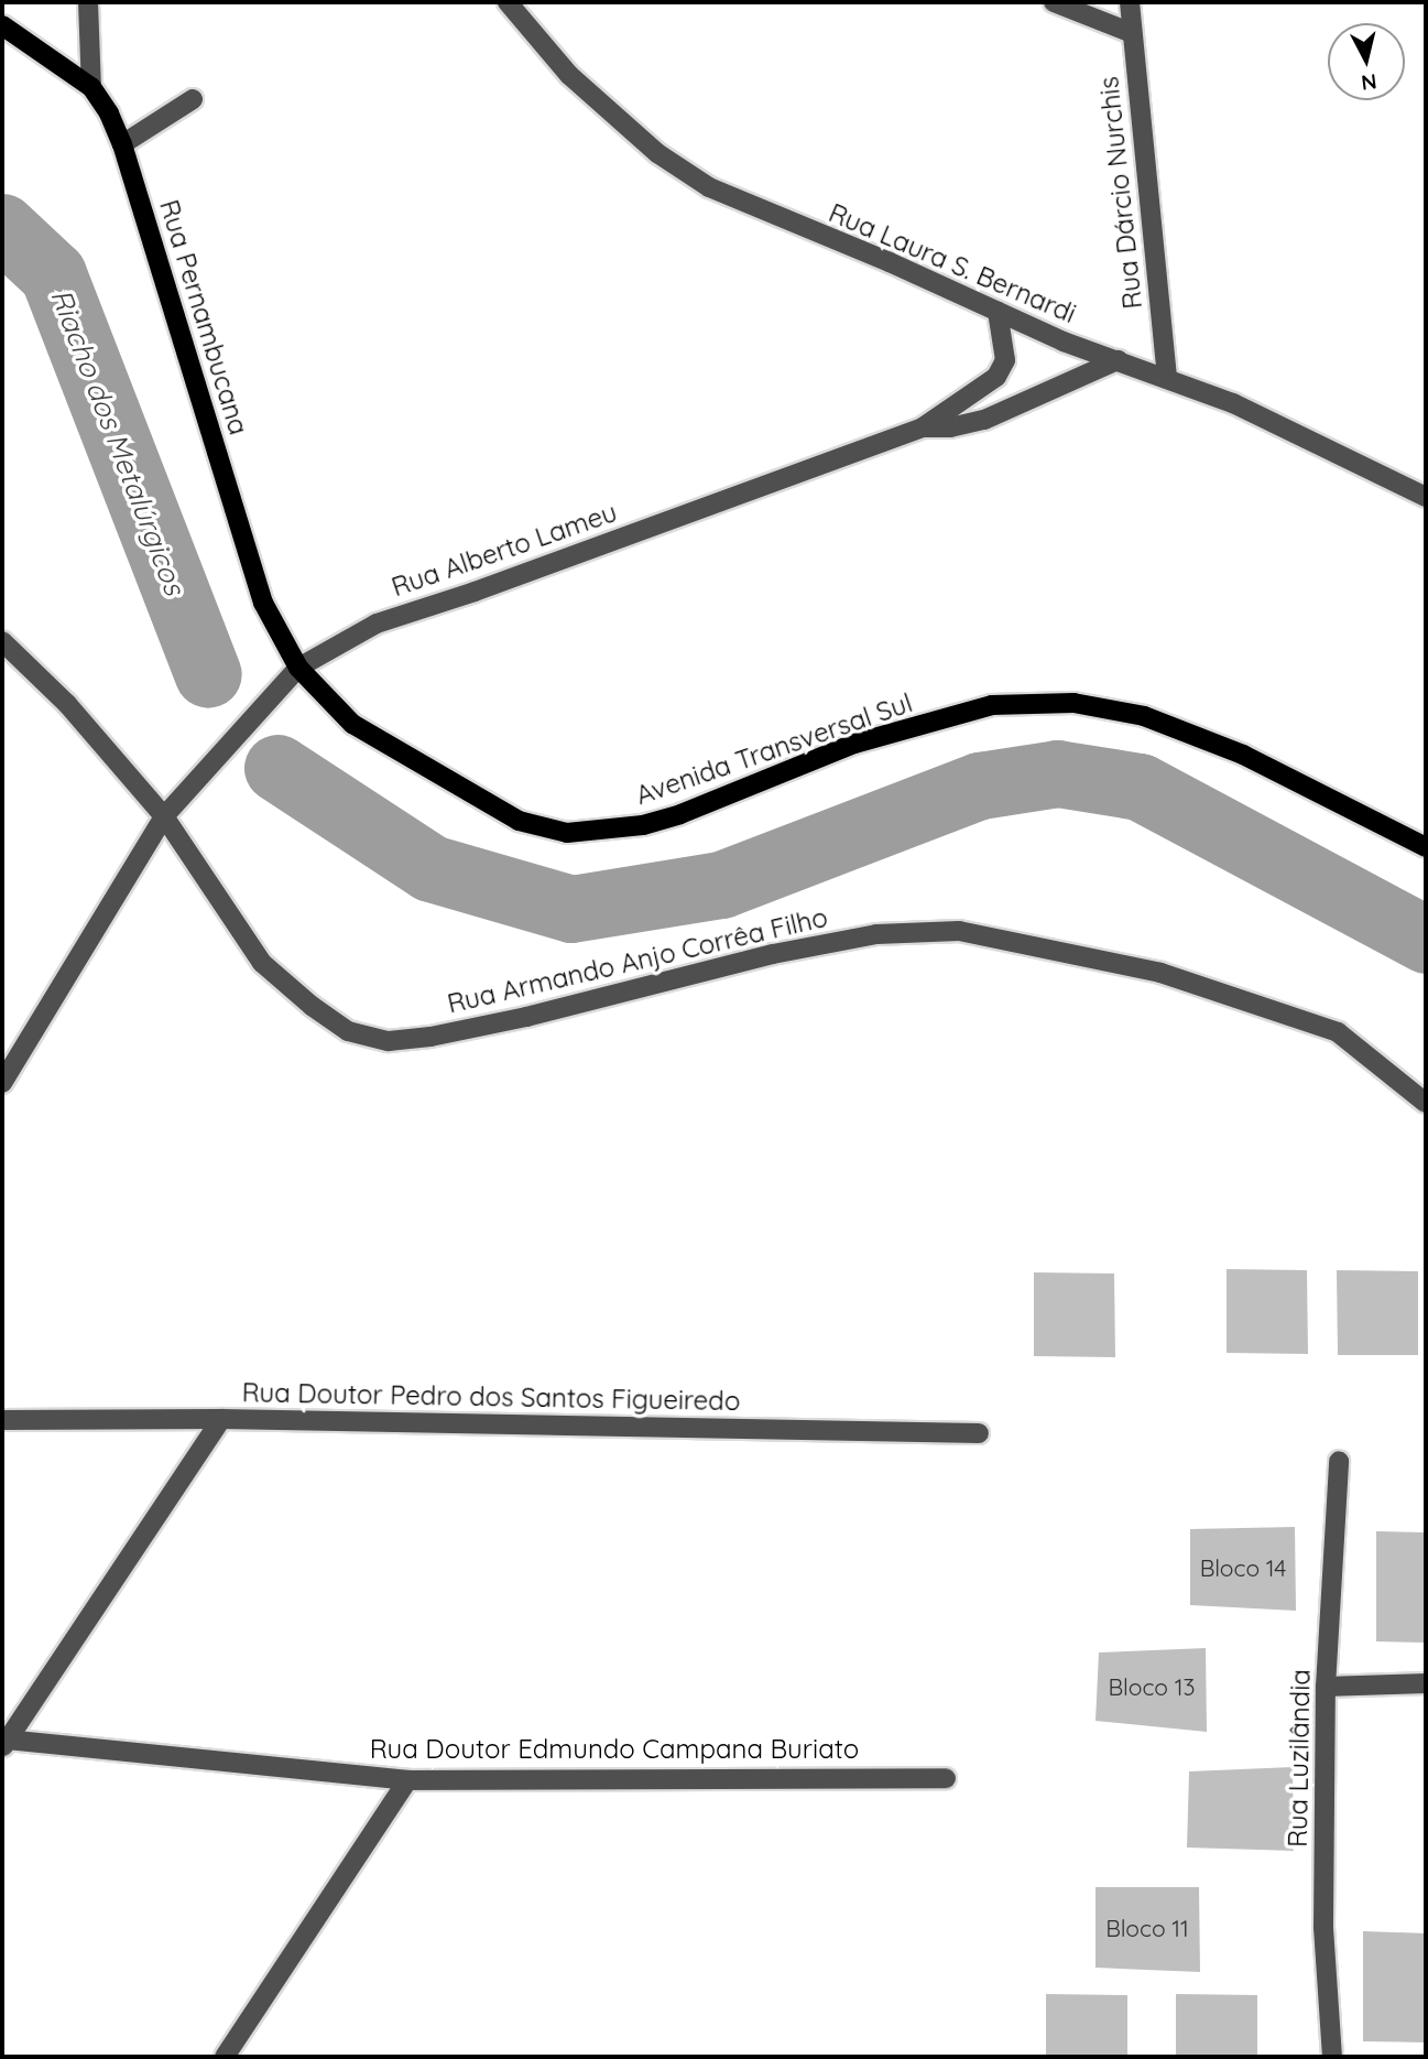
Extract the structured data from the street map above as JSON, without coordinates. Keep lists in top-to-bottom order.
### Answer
{
  "streets": {
    "main road": ["Rua Pernambucana", "Avenida Transversal Sul"],
    "street": [
      "Rua Dárcio Nurchis",
      "Rua Laura S. Bernardi",
      "Rua Alberto Lameu",
      "Rua Armando Anjo Corrêa Filho",
      "Rua Doutor Pedro dos Santos Figueiredo",
      "Rua Doutor Edmundo Campana Buriato",
      "Rua Luzilândia"
    ]
  },
  "crossings": [
    ["Rua Dárcio Nurchis", "Rua Laura S. Bernardi"],
    ["Rua Laura S. Bernardi", "Rua Alberto Lameu"],
    ["Rua Pernambucana", "Rua Alberto Lameu"],
    ["Rua Pernambucana", "Avenida Transversal Sul"],
    ["Rua Alberto Lameu", "Avenida Transversal Sul"],
    ["Rua Alberto Lameu", "Rua Armando Anjo Corrêa Filho"]
  ],
  "water": ["Riacho dos Metalúrgicos"],
  "house_numbers": ["Bloco 14", "Bloco 13", "Bloco 11"],
  "north": "bottom"
}
